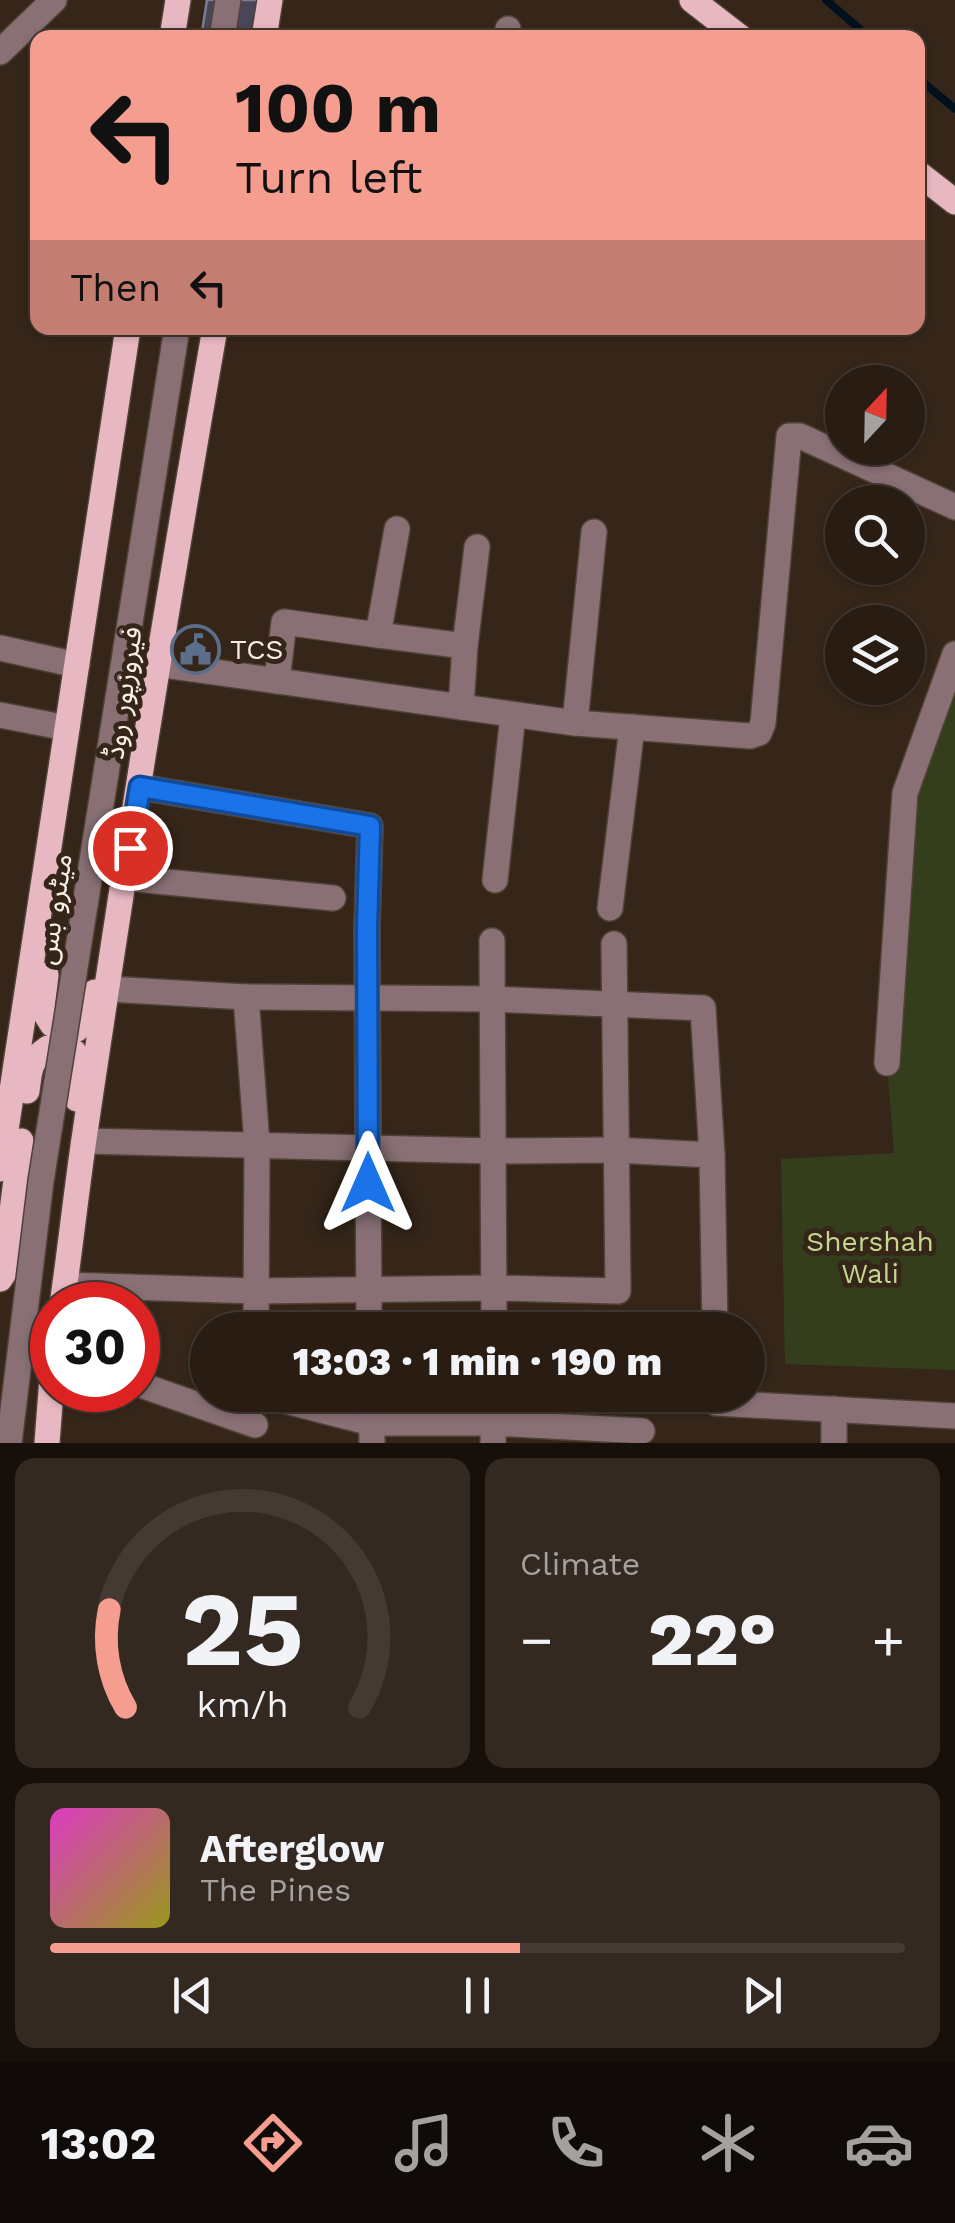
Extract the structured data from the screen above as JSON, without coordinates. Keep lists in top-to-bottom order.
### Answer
{
  "streets": {
    "main road": ["فیروزپور روڈ"],
    "street": ["میٹرو بس"]
  },
  "parks": ["Shershah Wali"],
  "places": {
    "public building": ["TCS"]
  },
  "north": "top",
  "page": {
    "turn": ["100 m", "Turn left"],
    "then": "Then",
    "limit": "30",
    "trip": "13:03 · 1 min · 190 m",
    "tile": "Climate",
    "heat": ["−", "22°", "+"],
    "song": ["Afterglow", "The Pines"],
    "tabs": "13:02",
    "gauge": ["25", "km/h"]
  }
}
